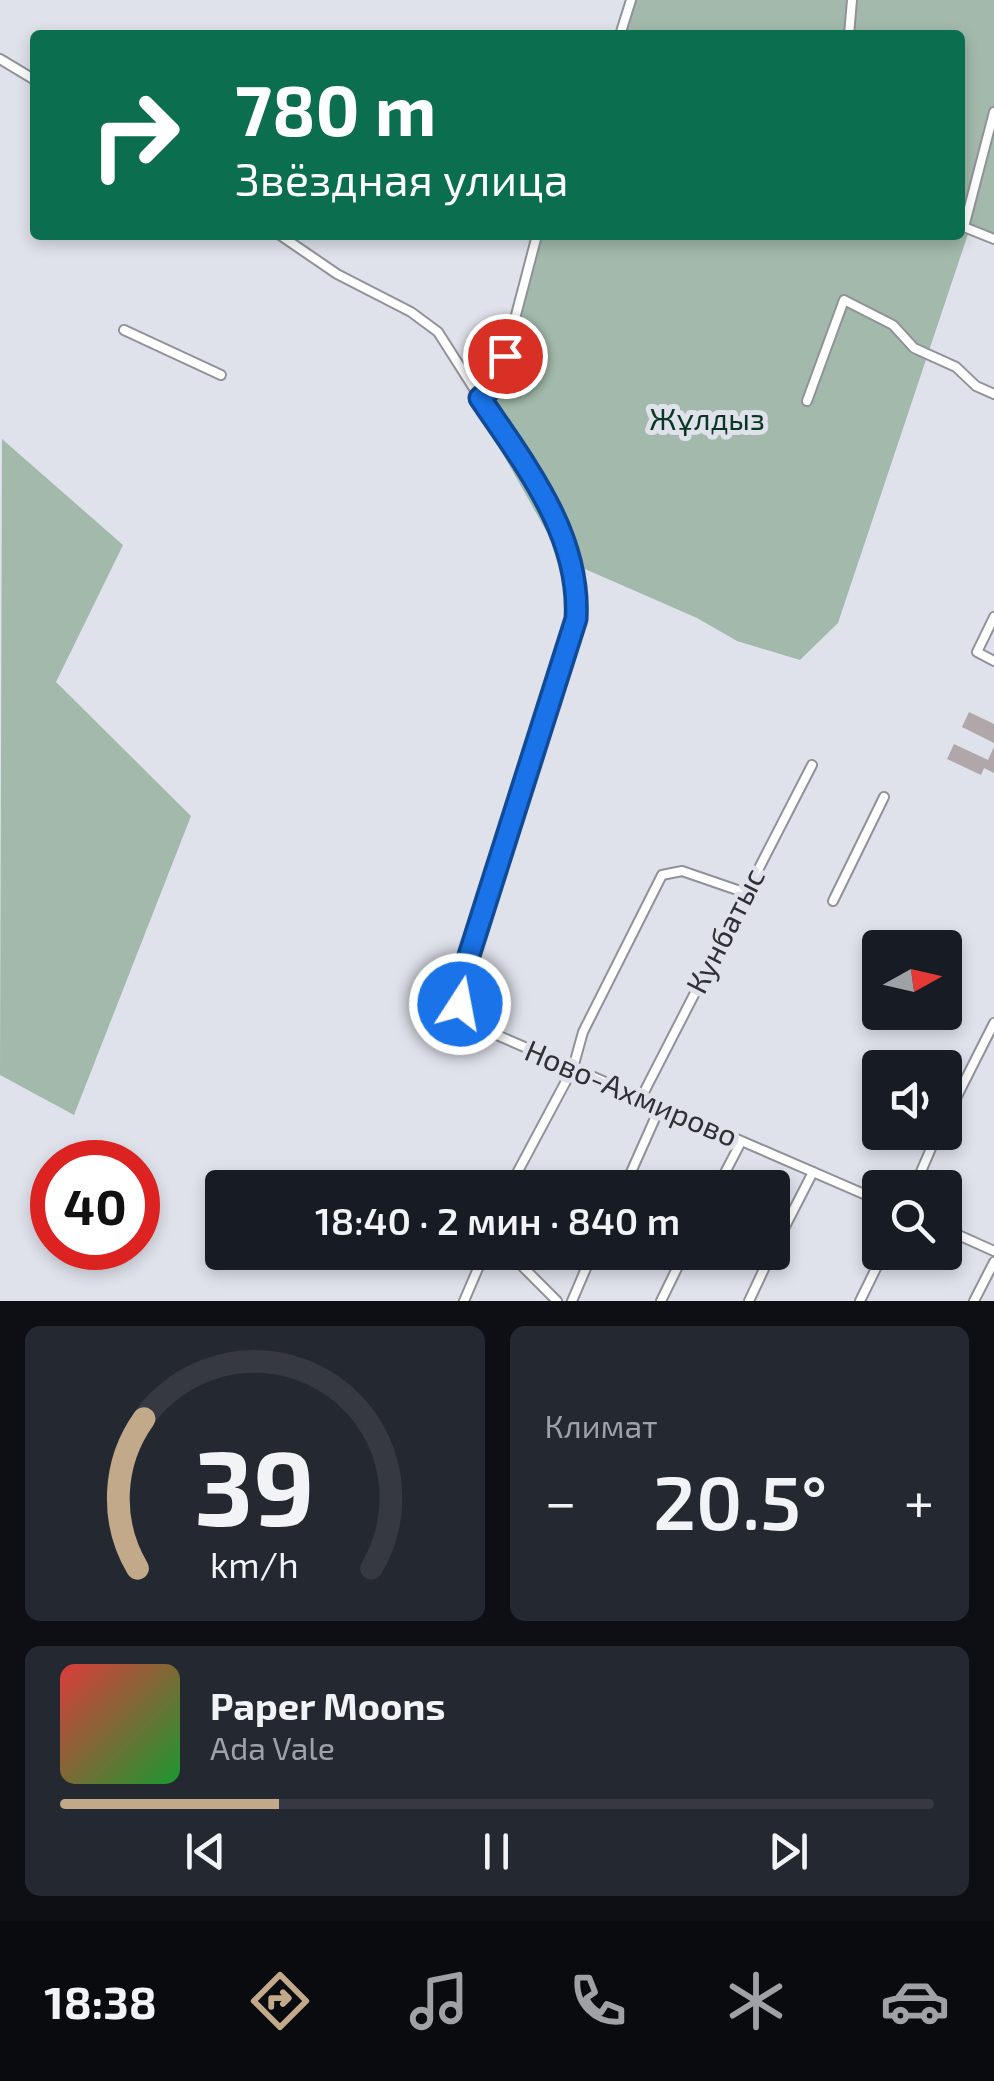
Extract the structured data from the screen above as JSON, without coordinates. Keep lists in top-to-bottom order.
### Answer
{
  "streets": {
    "street": ["Кунбатыс", "Ново-Ахмирово"]
  },
  "crossings": [
    ["Кунбатыс", "Ново-Ахмирово"]
  ],
  "parks": ["Жұлдыз"],
  "north": "right",
  "page": {
    "turn": ["780 m", "Звёздная улица"],
    "limit": "40",
    "trip": "18:40 · 2 мин · 840 m",
    "tile": "Климат",
    "heat": ["−", "20.5°", "+"],
    "song": ["Paper Moons", "Ada Vale"],
    "tabs": "18:38",
    "gauge": ["39", "km/h"]
  }
}
